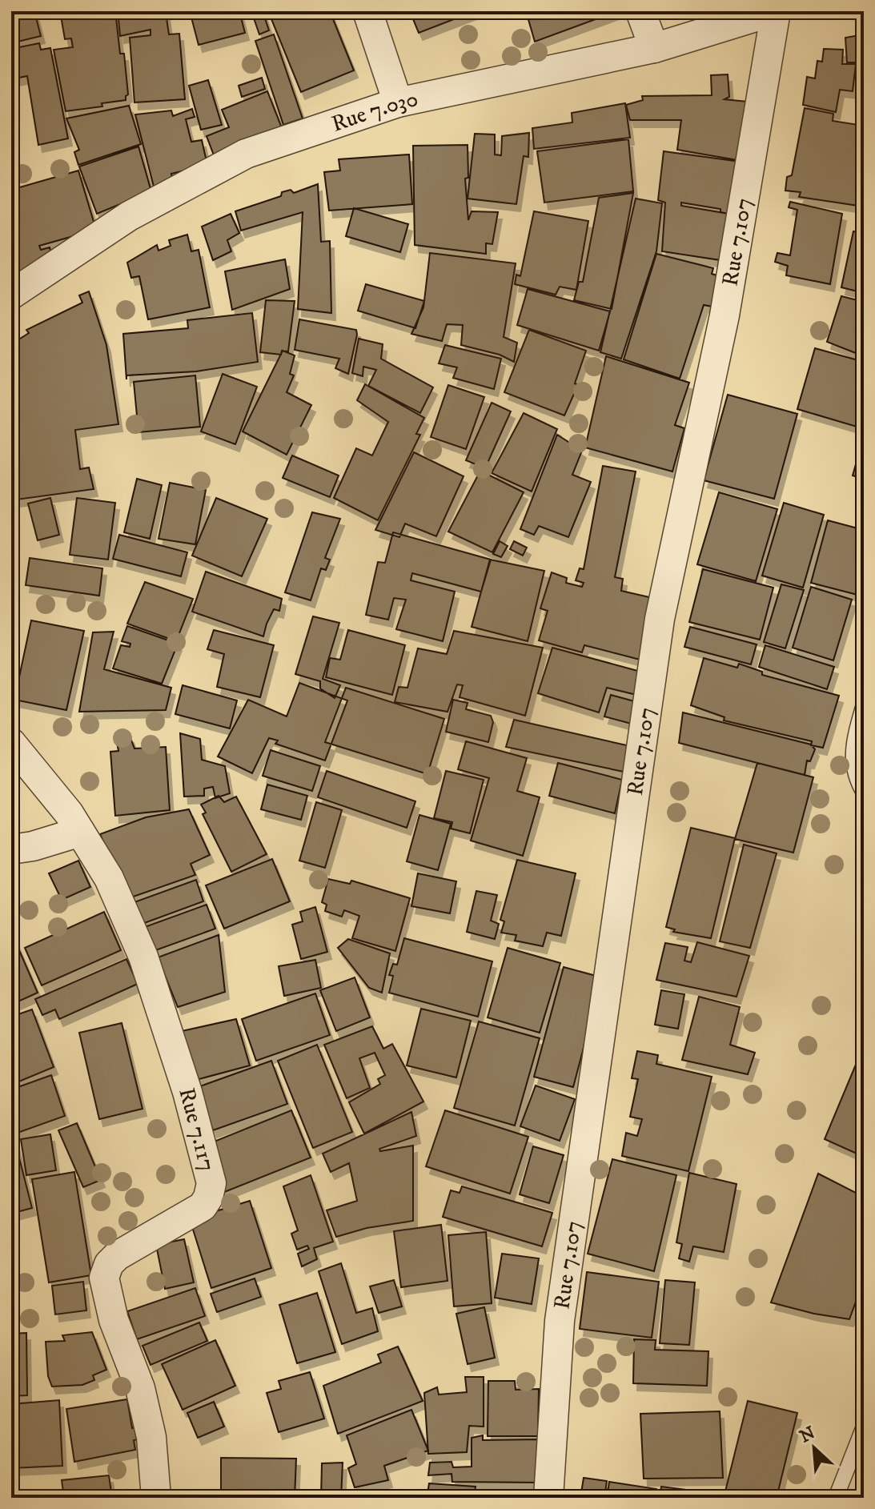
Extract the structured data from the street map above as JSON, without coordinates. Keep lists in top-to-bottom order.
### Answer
{
  "streets": {
    "street": ["Rue 7.030", "Rue 7.107", "Rue 7.117"]
  },
  "crossings": [
    ["Rue 7.030", "Rue 7.107"]
  ],
  "north": "top left"
}
